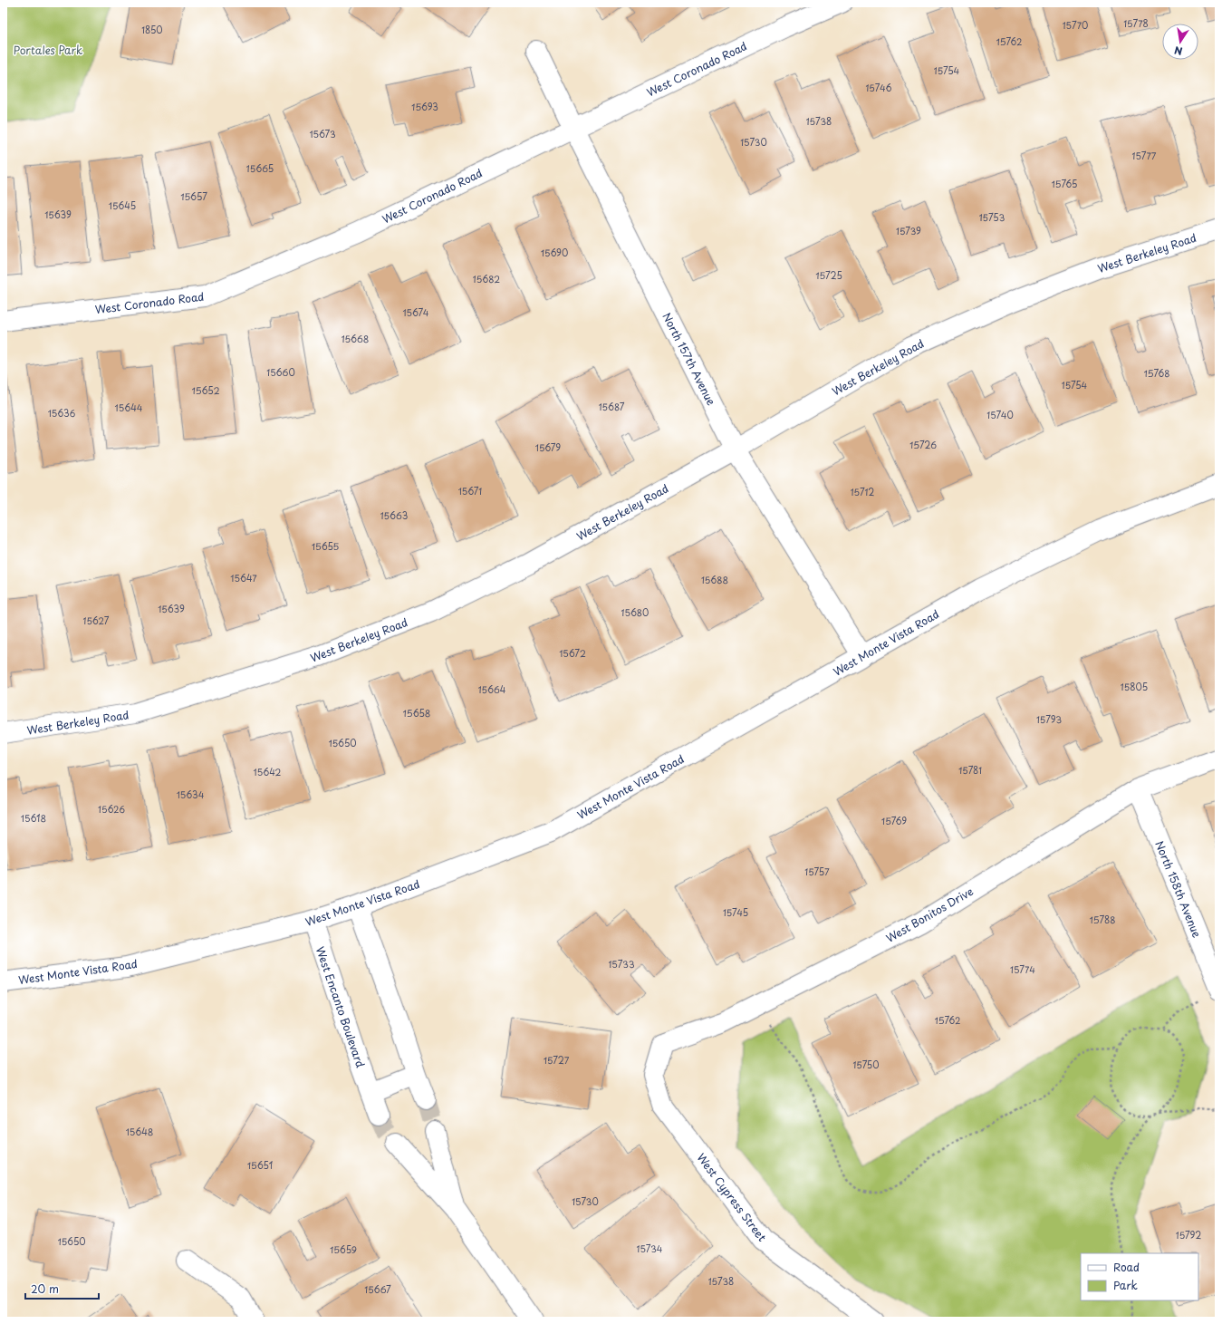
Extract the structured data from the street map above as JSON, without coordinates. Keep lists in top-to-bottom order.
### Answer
{
  "streets": {
    "street": [
      "West Coronado Road",
      "West Berkeley Road",
      "North 157th Avenue",
      "West Monte Vista Road",
      "North 158th Avenue",
      "West Bonitos Drive",
      "West Encanto Boulevard",
      "West Cypress Street"
    ]
  },
  "crossings": [
    ["West Coronado Road", "North 157th Avenue"],
    ["West Berkeley Road", "North 157th Avenue"],
    ["North 157th Avenue", "West Monte Vista Road"],
    ["West Monte Vista Road", "West Encanto Boulevard"],
    ["North 158th Avenue", "West Bonitos Drive"],
    ["West Bonitos Drive", "West Cypress Street"]
  ],
  "parks": ["Portales Park"],
  "house_numbers": [
    "15778",
    "15770",
    "1850",
    "15762",
    "15754",
    "15746",
    "15693",
    "15738",
    "15673",
    "15730",
    "15777",
    "15665",
    "15765",
    "15657",
    "15645",
    "15639",
    "15753",
    "15739",
    "15690",
    "15725",
    "15682",
    "15674",
    "15668",
    "15660",
    "15768",
    "15754",
    "15652",
    "15687",
    "15644",
    "15636",
    "15740",
    "15726",
    "15679",
    "15671",
    "15712",
    "15663",
    "15655",
    "15647",
    "15688",
    "15639",
    "15680",
    "15627",
    "15672",
    "15805",
    "15664",
    "15658",
    "15793",
    "15650",
    "15781",
    "15642",
    "15634",
    "15626",
    "15618",
    "15769",
    "15757",
    "15745",
    "15788",
    "15733",
    "15774",
    "15762",
    "15727",
    "15750",
    "15648",
    "15651",
    "15730",
    "15792",
    "15650",
    "15734",
    "15659",
    "15738",
    "15667"
  ],
  "legend": ["Road", "Park"],
  "scale_bar": "20 m",
  "north": "bottom"
}
